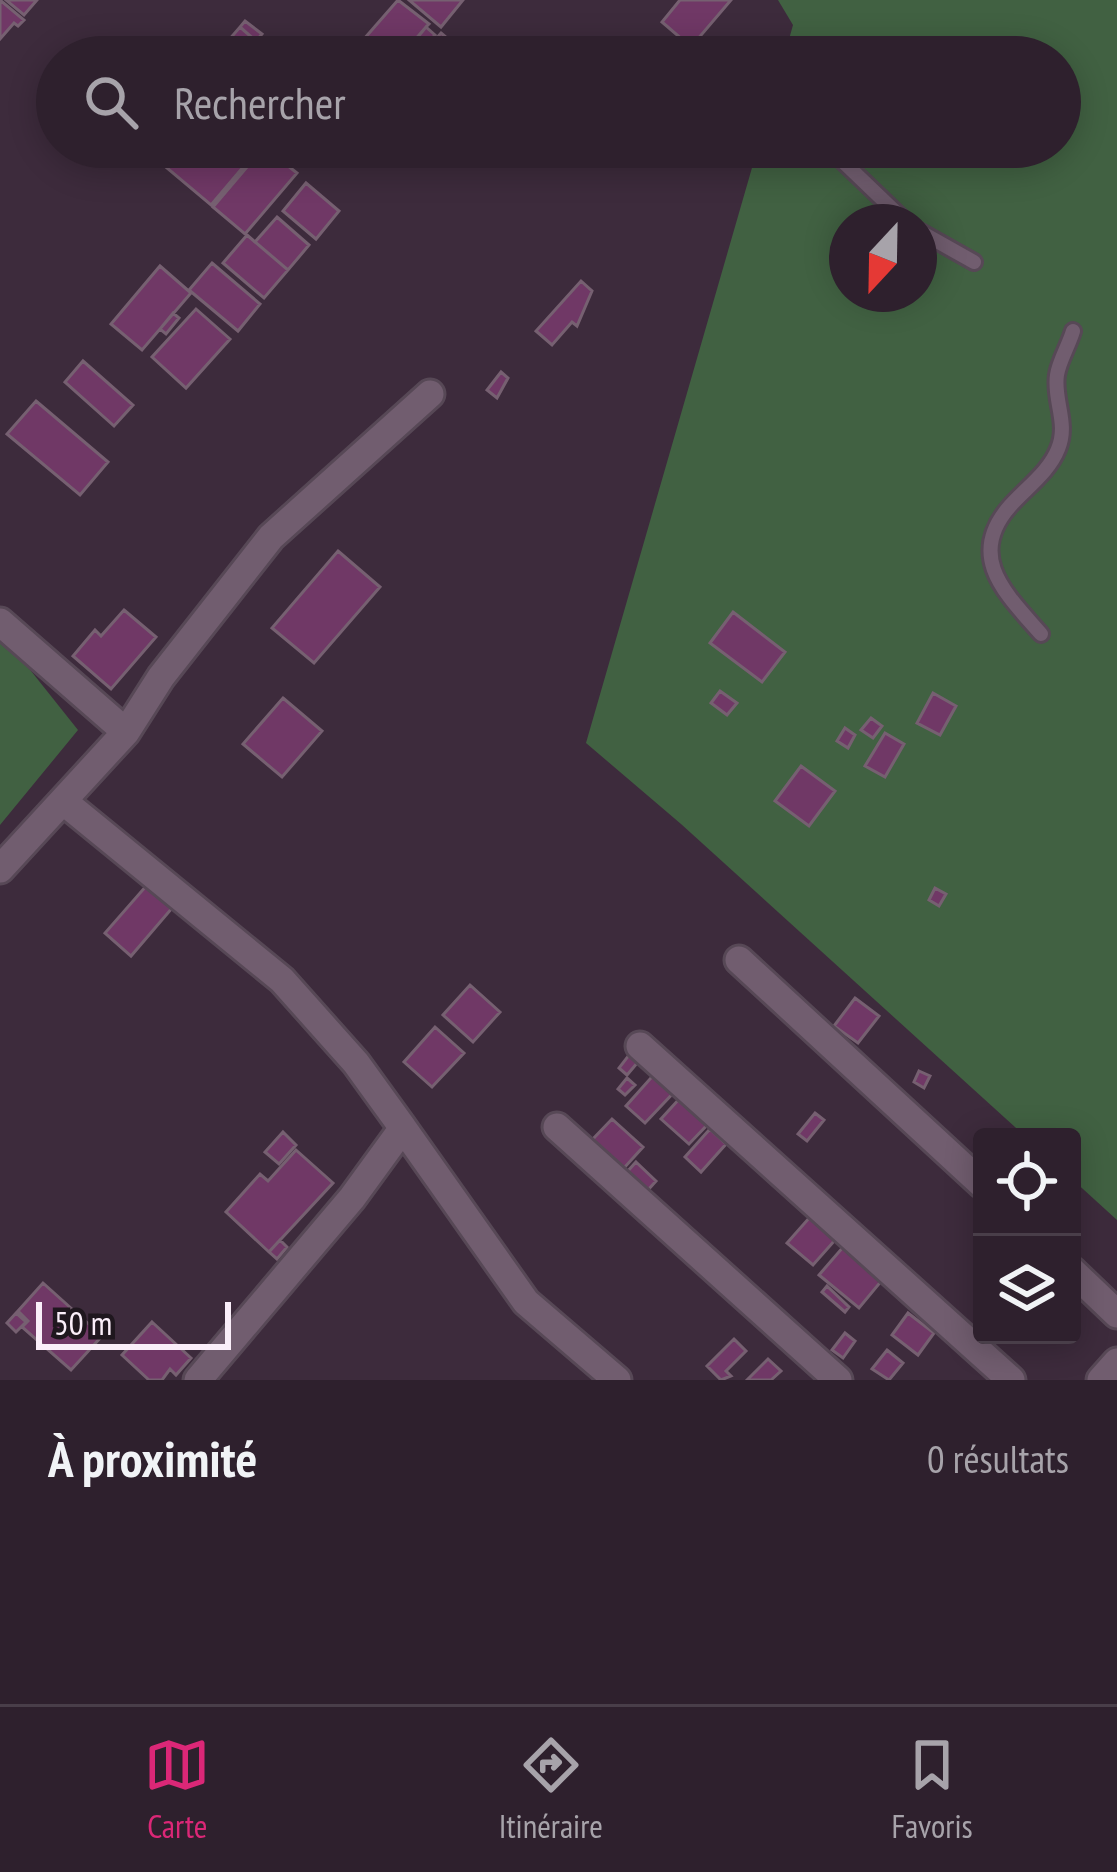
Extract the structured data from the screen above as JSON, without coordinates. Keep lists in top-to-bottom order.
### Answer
{
  "scale_bar": "50 m",
  "north": "bottom",
  "page": {
    "search": "Rechercher",
    "scale": "50 m",
    "heading": ["À proximité", "0 résultats"],
    "nav": ["Carte", "Itinéraire", "Favoris"]
  }
}
